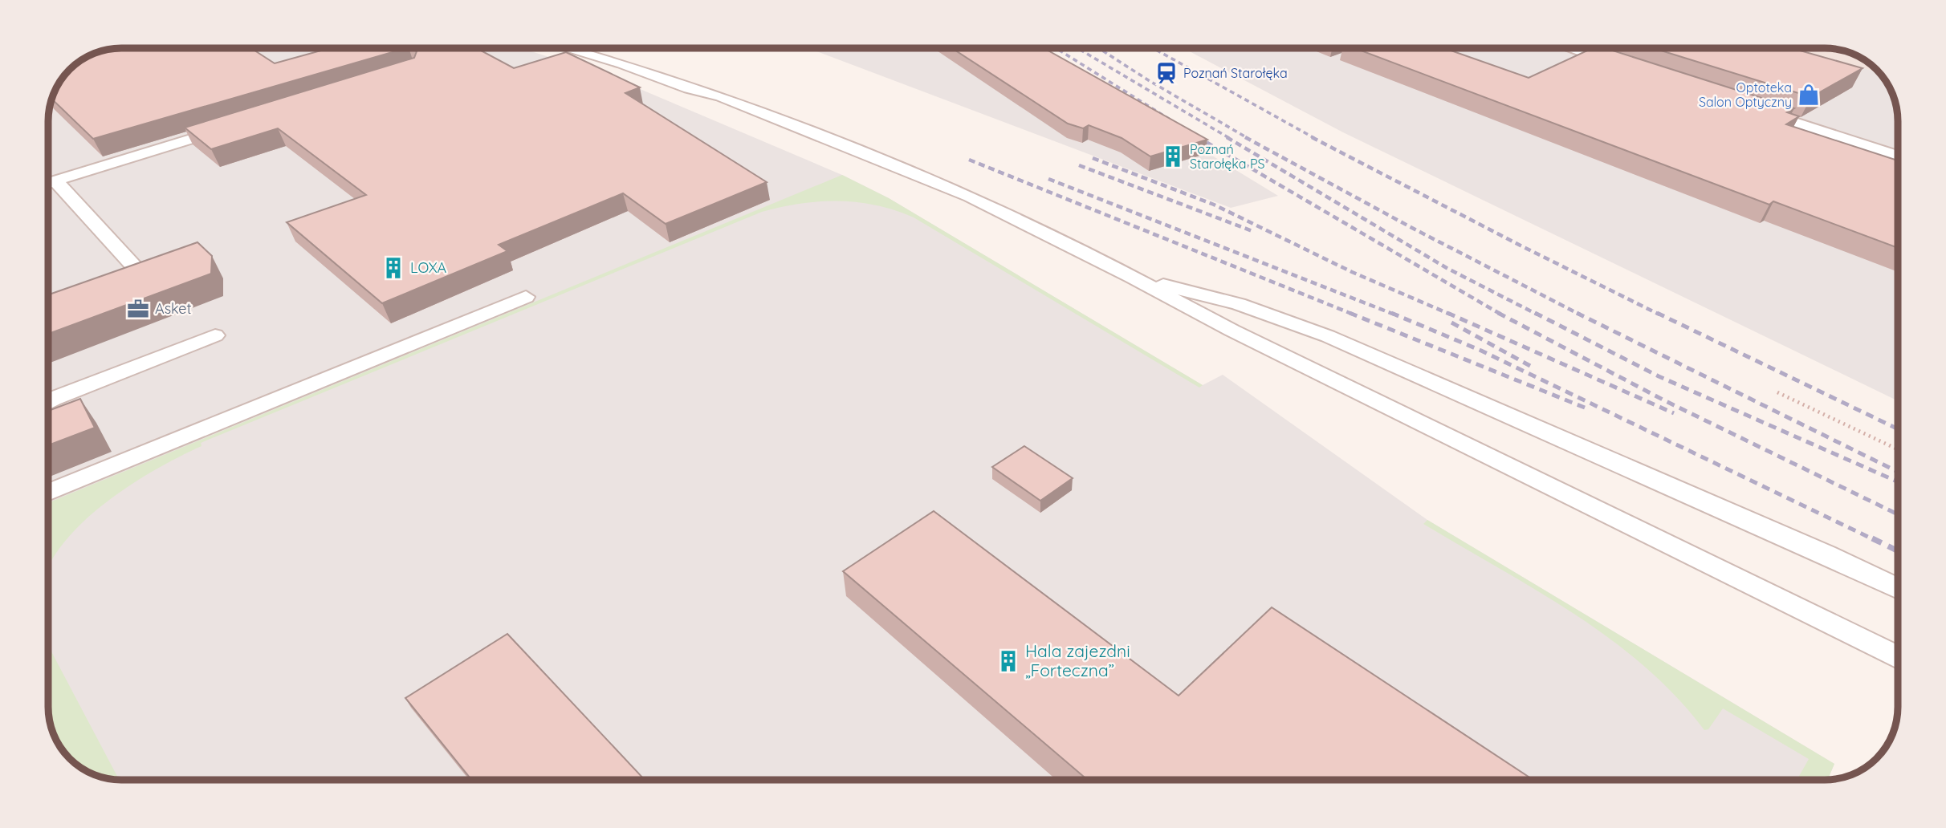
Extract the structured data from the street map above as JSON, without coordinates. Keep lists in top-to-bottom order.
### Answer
{
  "places": {
    "station": ["Poznań Starołęka"],
    "shop": ["Optoteka Salon Optyczny"],
    "building": ["Poznań Starołęka PS", "LOXA", "Hala zajezdni „Forteczna”"],
    "office": ["Asket"]
  }
}
